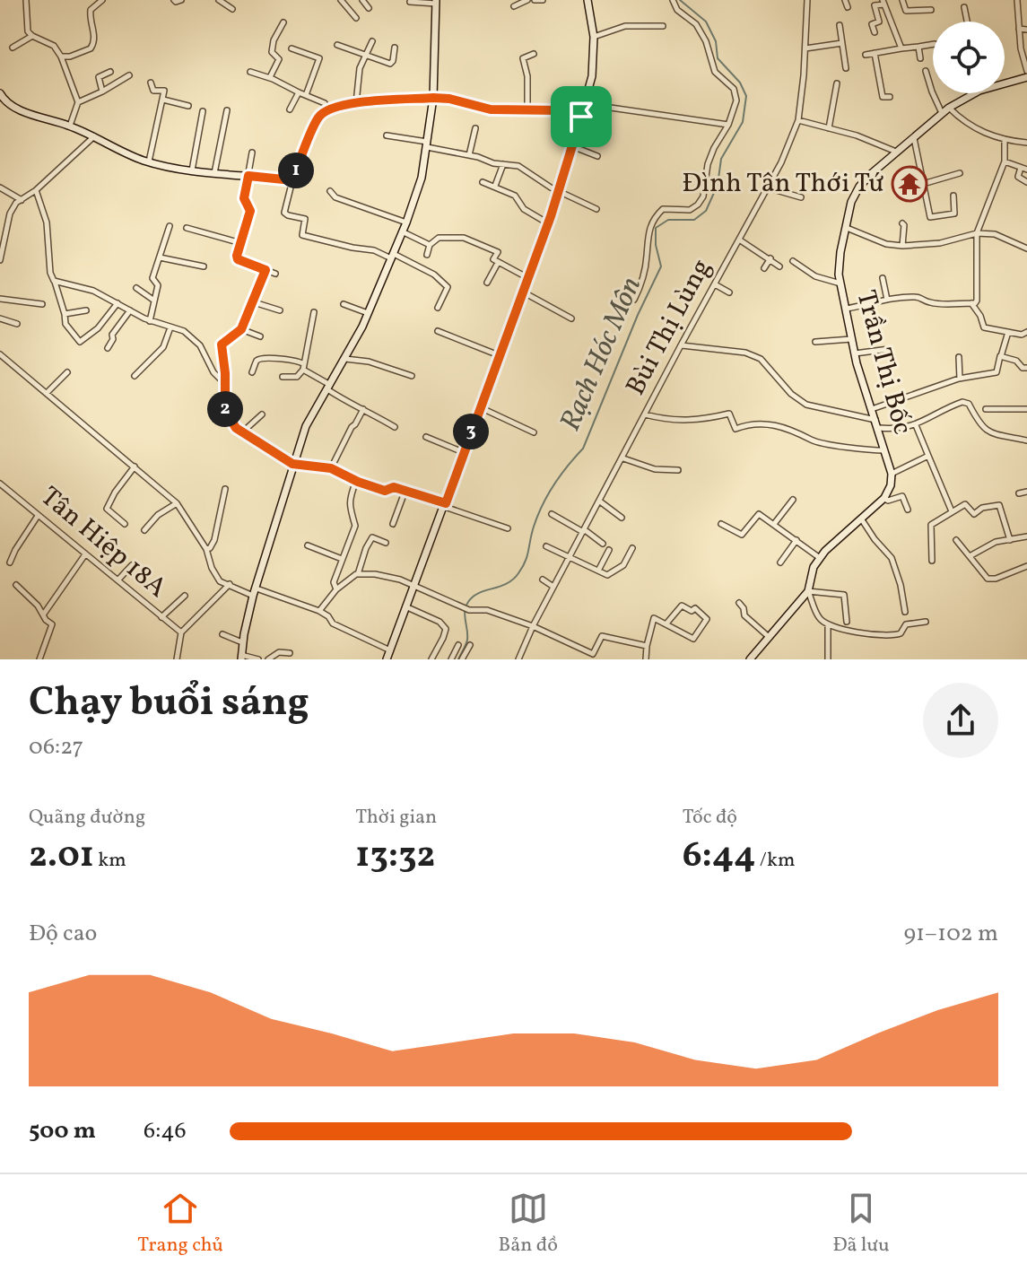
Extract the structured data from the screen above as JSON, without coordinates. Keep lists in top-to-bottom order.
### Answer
{
  "streets": {
    "street": ["Bùi Thị Lùng", "Trần Thị Bốc", "Tân Hiệp 18A"]
  },
  "water": ["Rạch Hóc Môn"],
  "places": {
    "temple": ["Đình Tân Thới Tứ"]
  },
  "page": {
    "pins": ["1", "2", "3"],
    "heading": ["Chạy buổi sáng", "06:27"],
    "stats": [
      ["Quãng đường", "2.01 km"],
      ["Thời gian", "13:32"],
      ["Tốc độ", "6:44 /km"]
    ],
    "chart": ["Độ cao", "91–102 m"],
    "list": [
      {
        "name": "500 m",
        "note": "6:46"
      }
    ],
    "tabs": ["Trang chủ", "Bản đồ", "Đã lưu"]
  }
}
